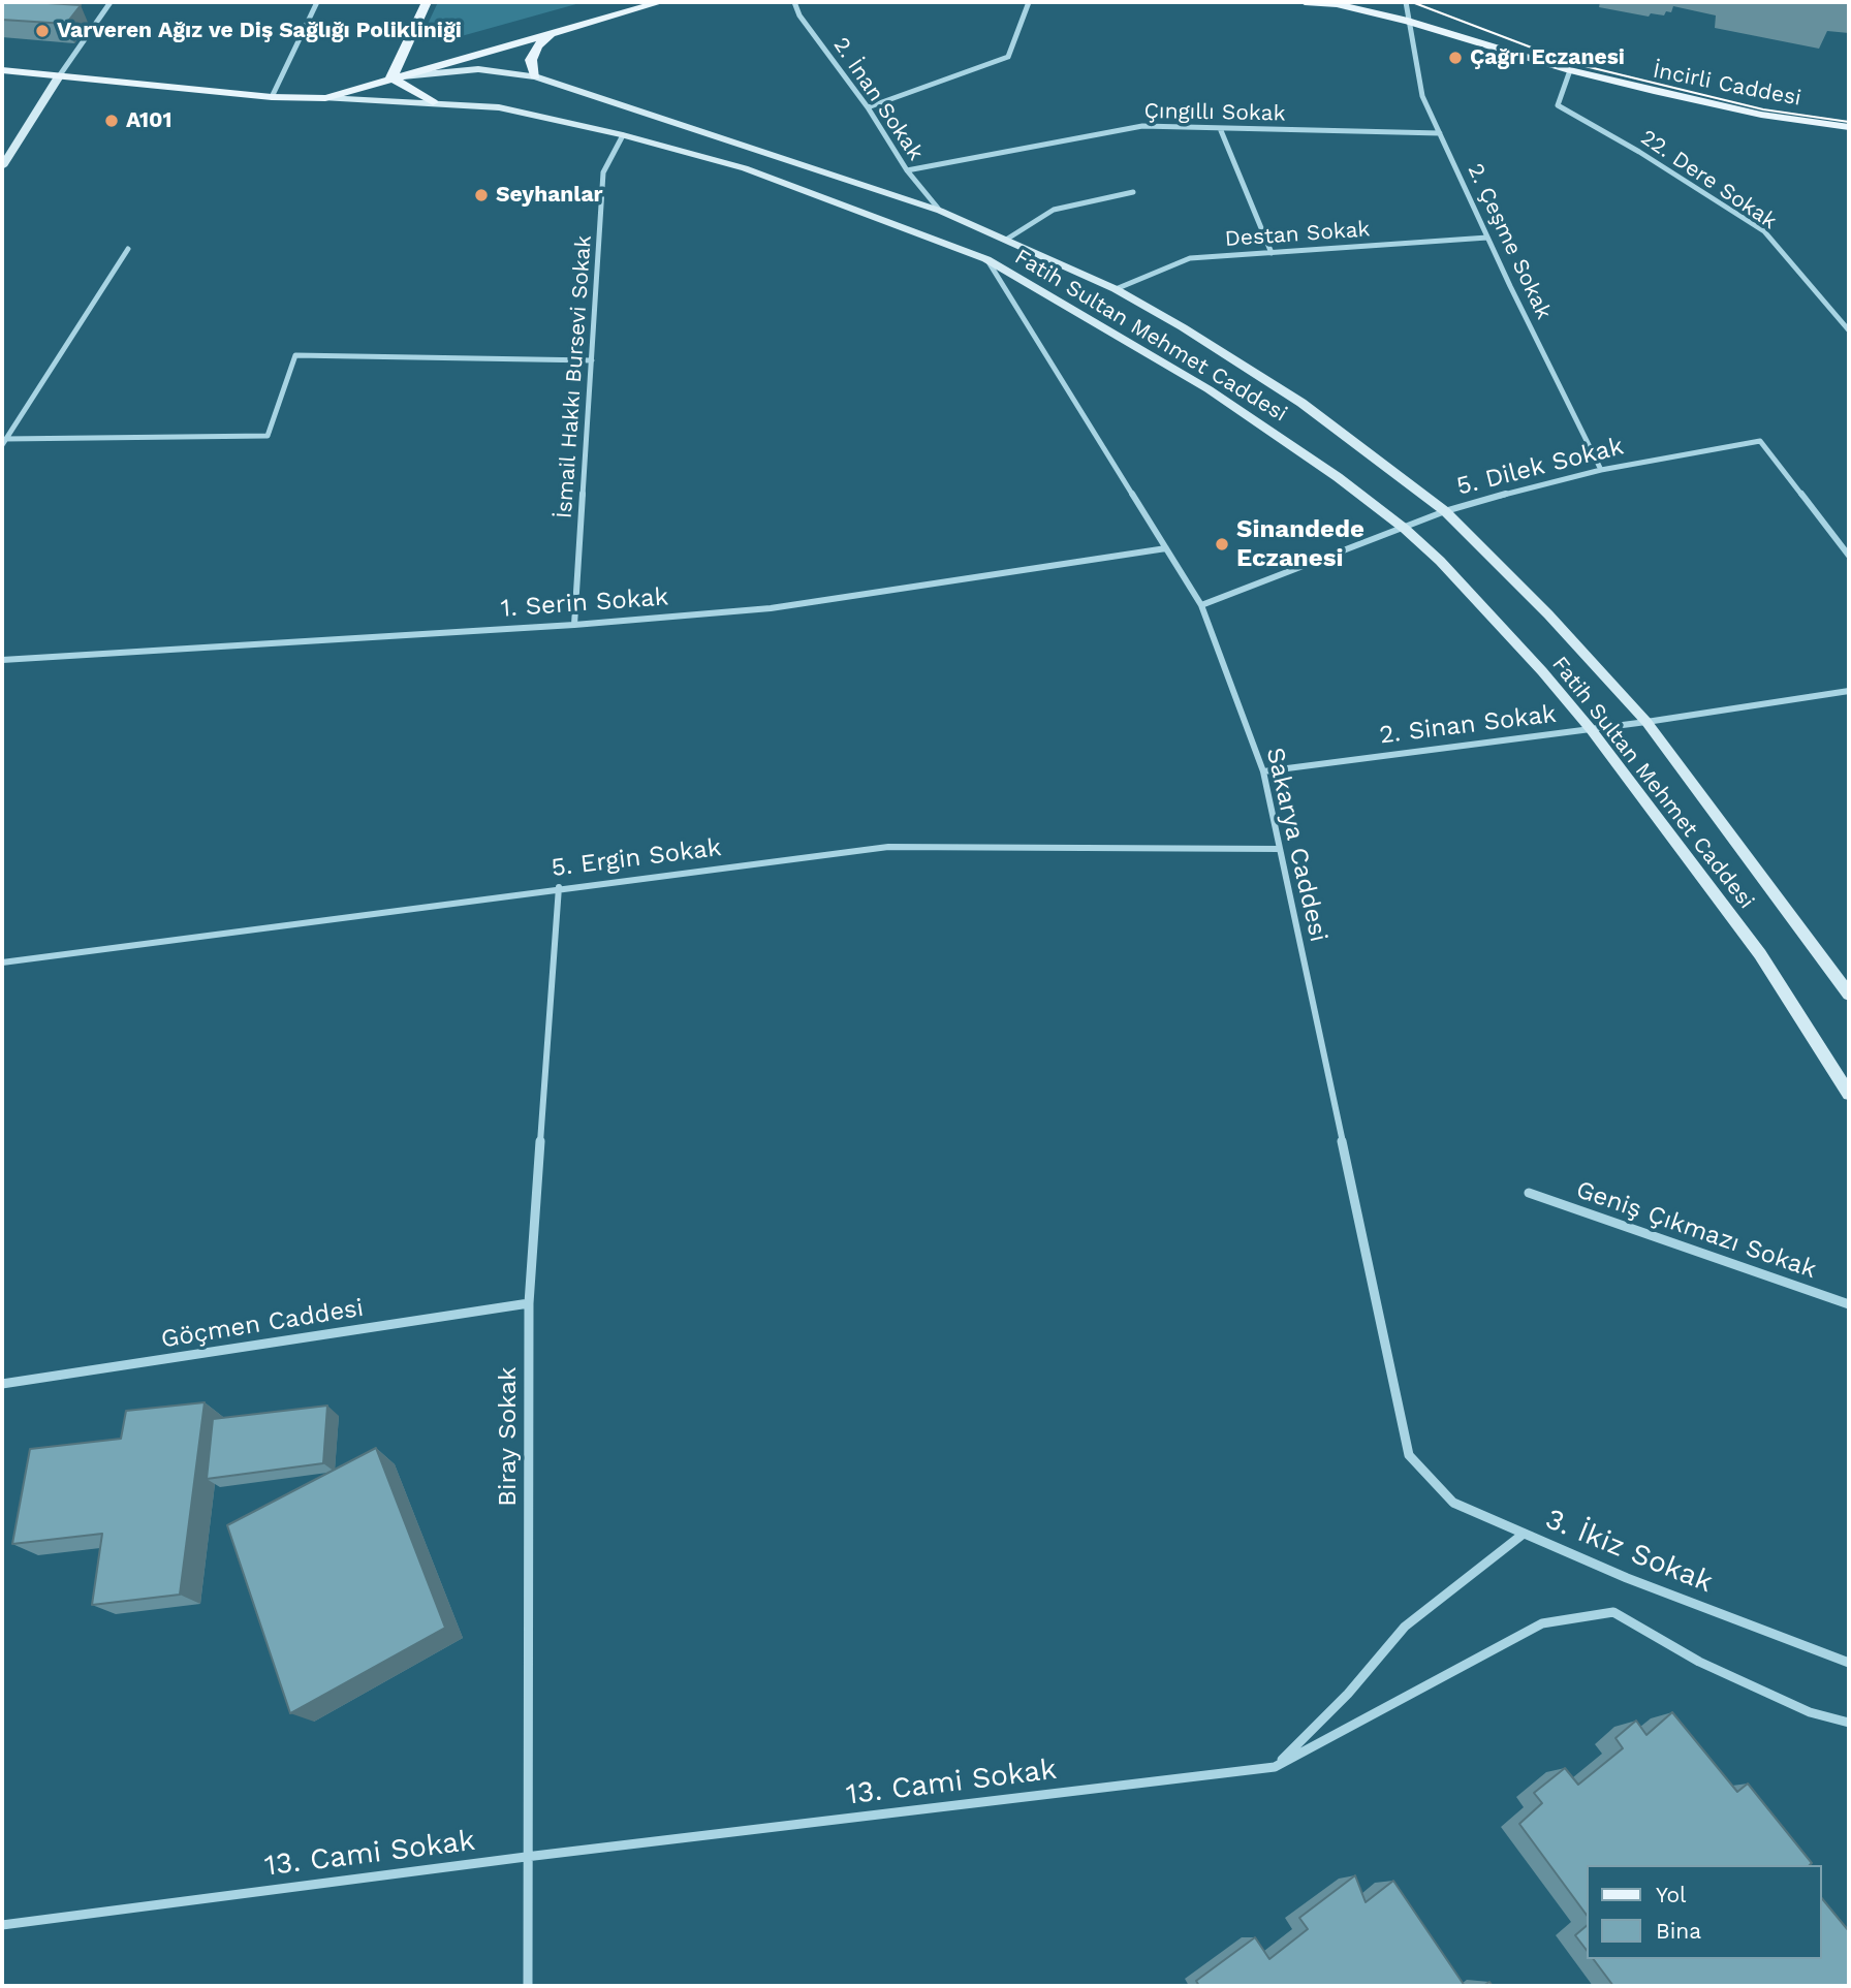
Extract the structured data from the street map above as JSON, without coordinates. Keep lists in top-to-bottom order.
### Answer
{
  "streets": {
    "main road": ["İncirli Caddesi", "Fatih Sultan Mehmet Caddesi"],
    "street": [
      "2. İnan Sokak",
      "Çıngıllı Sokak",
      "22. Dere Sokak",
      "Destan Sokak",
      "2. Çeşme Sokak",
      "İsmail Hakkı Bursevi Sokak",
      "5. Dilek Sokak",
      "1. Serin Sokak",
      "2. Sinan Sokak",
      "Sakarya Caddesi",
      "5. Ergin Sokak",
      "Geniş Çıkmazı Sokak",
      "Göçmen Caddesi",
      "Biray Sokak",
      "3. İkiz Sokak",
      "13. Cami Sokak"
    ]
  },
  "crossings": [
    ["İncirli Caddesi", "22. Dere Sokak"],
    ["İncirli Caddesi", "2. Çeşme Sokak"],
    ["2. İnan Sokak", "Çıngıllı Sokak"],
    ["2. İnan Sokak", "Fatih Sultan Mehmet Caddesi"],
    ["Çıngıllı Sokak", "2. Çeşme Sokak"],
    ["Destan Sokak", "2. Çeşme Sokak"],
    ["Destan Sokak", "Fatih Sultan Mehmet Caddesi"],
    ["2. Çeşme Sokak", "5. Dilek Sokak"],
    ["Fatih Sultan Mehmet Caddesi", "İsmail Hakkı Bursevi Sokak"],
    ["Fatih Sultan Mehmet Caddesi", "5. Dilek Sokak"],
    ["Fatih Sultan Mehmet Caddesi", "2. Sinan Sokak"],
    ["Fatih Sultan Mehmet Caddesi", "Sakarya Caddesi"],
    ["İsmail Hakkı Bursevi Sokak", "1. Serin Sokak"],
    ["5. Dilek Sokak", "Sakarya Caddesi"],
    ["1. Serin Sokak", "Sakarya Caddesi"],
    ["2. Sinan Sokak", "Sakarya Caddesi"],
    ["Sakarya Caddesi", "5. Ergin Sokak"],
    ["Sakarya Caddesi", "3. İkiz Sokak"],
    ["5. Ergin Sokak", "Biray Sokak"],
    ["Göçmen Caddesi", "Biray Sokak"],
    ["Biray Sokak", "13. Cami Sokak"]
  ],
  "places": [
    "Varveren Ağız ve Diş Sağlığı Polikliniği",
    "Çağrı Eczanesi",
    "A101",
    "Seyhanlar",
    "Sinandede Eczanesi"
  ],
  "legend": ["Yol", "Bina"]
}
